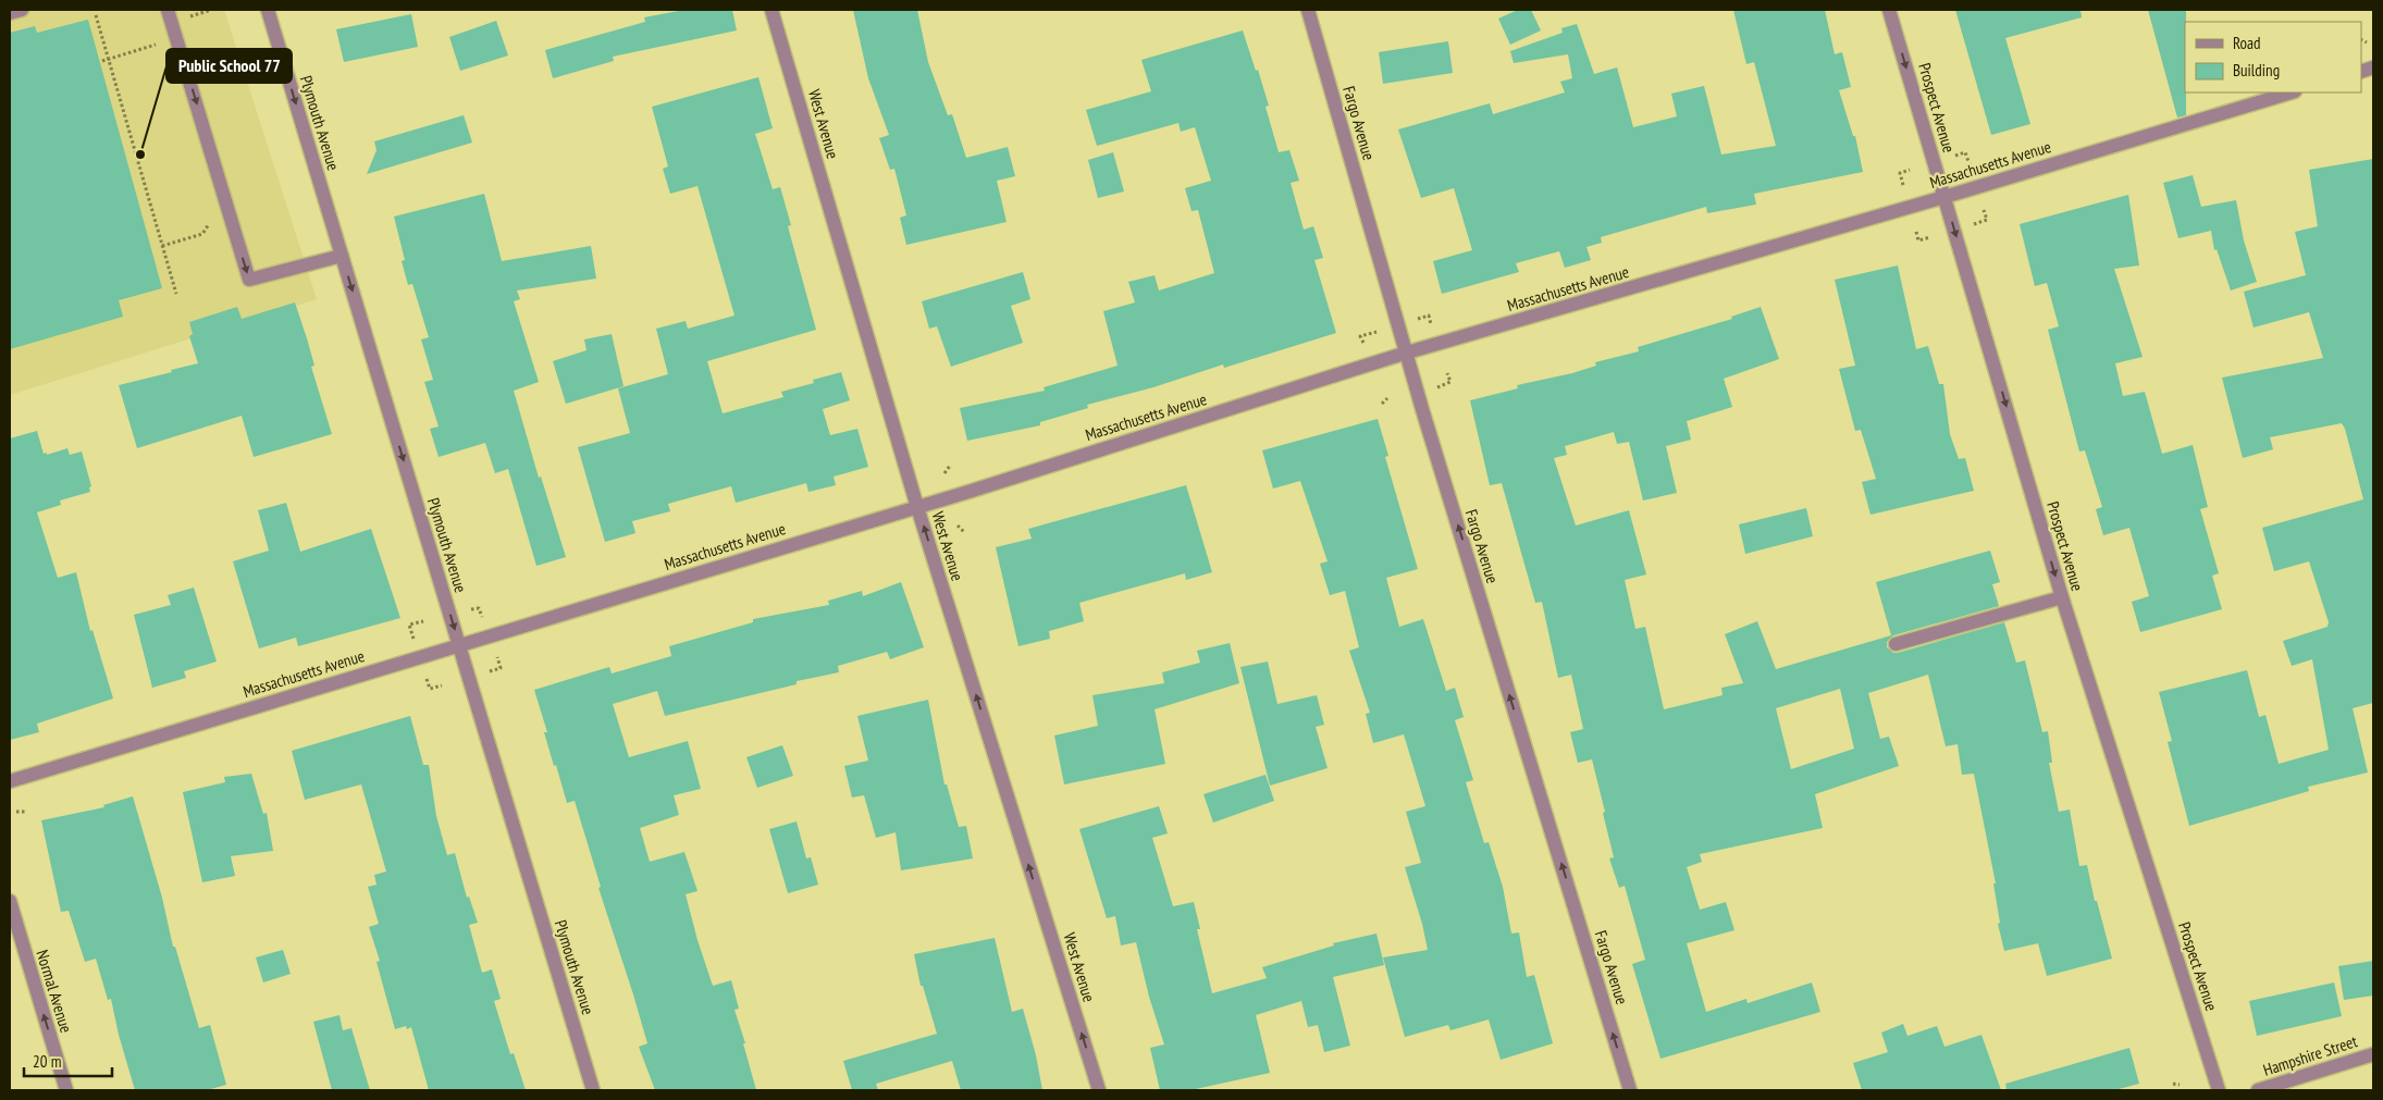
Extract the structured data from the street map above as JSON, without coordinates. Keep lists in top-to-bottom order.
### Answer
{
  "streets": {
    "street": [
      "Prospect Avenue",
      "Plymouth Avenue",
      "Fargo Avenue",
      "West Avenue",
      "Massachusetts Avenue",
      "Normal Avenue",
      "Hampshire Street"
    ]
  },
  "crossings": [
    ["Prospect Avenue", "Massachusetts Avenue"],
    ["Plymouth Avenue", "Massachusetts Avenue"],
    ["Fargo Avenue", "Massachusetts Avenue"],
    ["West Avenue", "Massachusetts Avenue"]
  ],
  "one_way": [
    "Prospect Avenue",
    "Plymouth Avenue",
    "Fargo Avenue",
    "West Avenue",
    "Normal Avenue"
  ],
  "places": ["Public School 77"],
  "legend": ["Road", "Building"],
  "scale_bar": "20 m"
}
